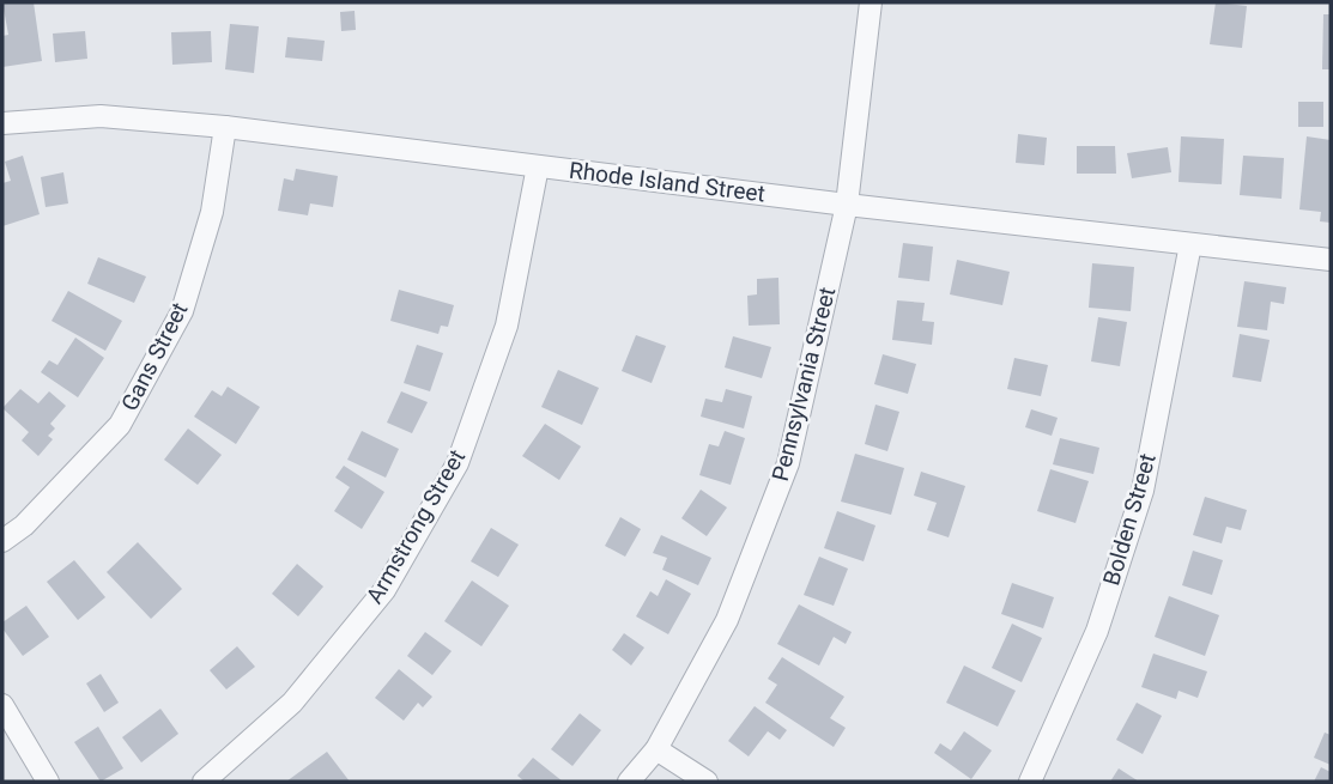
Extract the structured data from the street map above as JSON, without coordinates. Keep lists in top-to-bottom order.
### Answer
{
  "streets": {
    "street": [
      "Rhode Island Street",
      "Gans Street",
      "Pennsylvania Street",
      "Bolden Street",
      "Armstrong Street"
    ]
  },
  "crossings": [
    ["Rhode Island Street", "Gans Street"],
    ["Rhode Island Street", "Pennsylvania Street"],
    ["Rhode Island Street", "Bolden Street"],
    ["Rhode Island Street", "Armstrong Street"]
  ]
}
